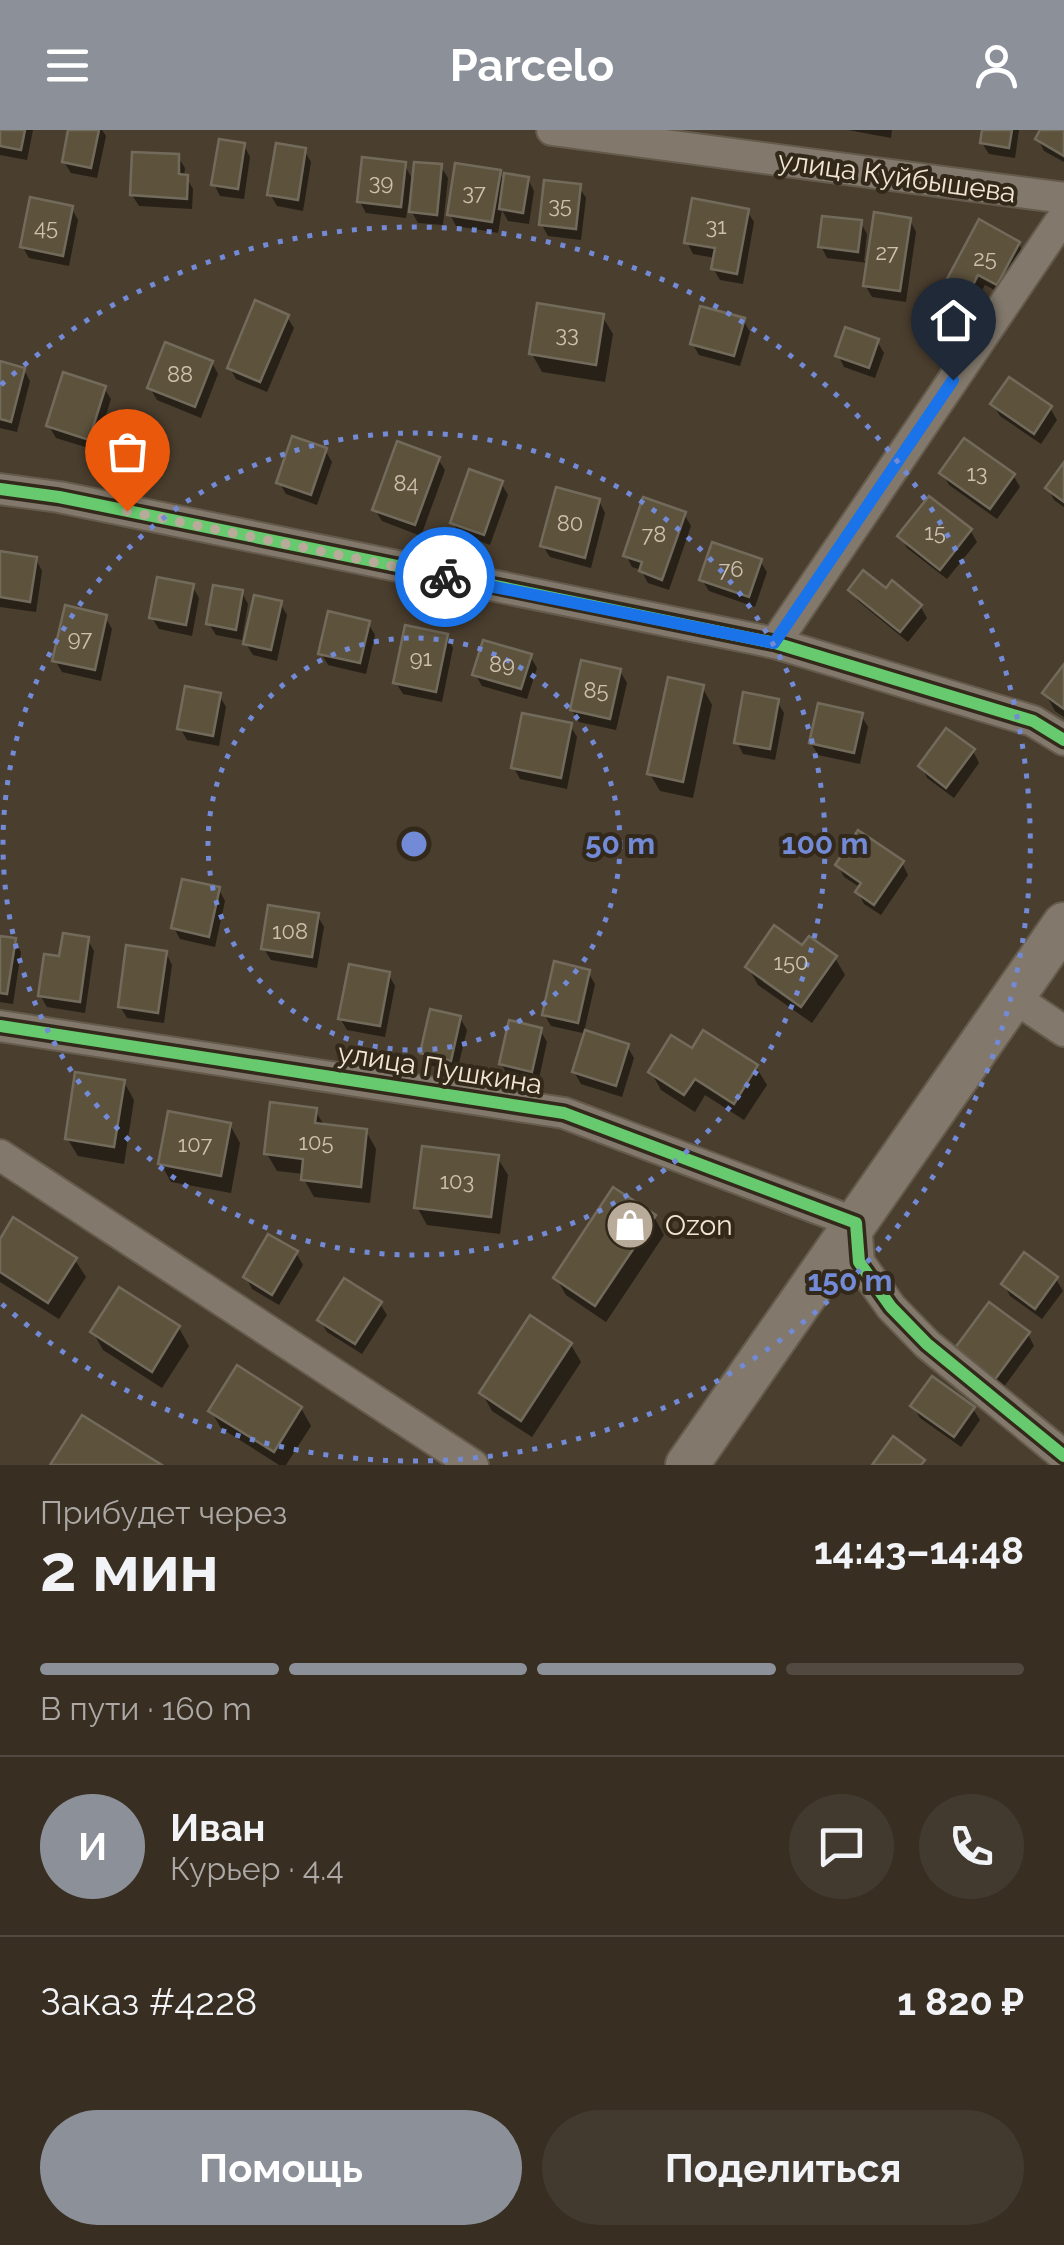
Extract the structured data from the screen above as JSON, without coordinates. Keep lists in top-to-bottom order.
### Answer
{
  "streets": {
    "street": ["улица Куйбышева", "улица Пушкина"]
  },
  "places": {
    "shop": ["Ozon"]
  },
  "house_numbers": [
    "39",
    "37",
    "35",
    "31",
    "45",
    "27",
    "25",
    "33",
    "88",
    "13",
    "84",
    "80",
    "15",
    "78",
    "76",
    "97",
    "91",
    "89",
    "85",
    "108",
    "150",
    "105",
    "107",
    "103"
  ],
  "page": {
    "header": "Parcelo",
    "heading": ["2 мин", "Прибудет через", "14:43–14:48"],
    "panel": [
      "Иван",
      "Курьер · 4.4",
      "Заказ #4228",
      "1 820 ₽"
    ],
    "bar": "В пути · 160 m",
    "round": "И",
    "buttons": ["Помощь", "Поделиться"]
  },
  "rings": ["50 m", "100 m", "150 m"]
}
